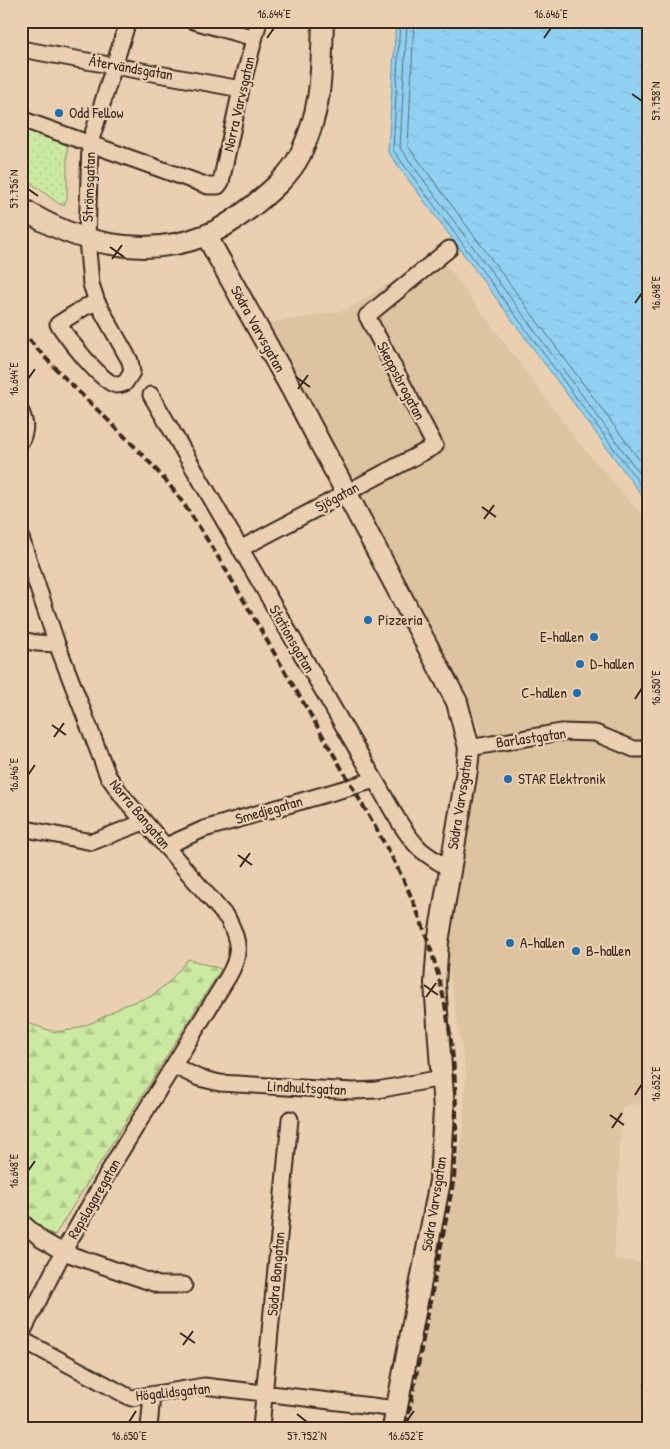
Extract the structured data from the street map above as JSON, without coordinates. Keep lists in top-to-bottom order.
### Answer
{
  "streets": {
    "street": [
      "Återvändsgatan",
      "Norra Varvsgatan",
      "Strömsgatan",
      "Södra Varvsgatan",
      "Skeppsbrogatan",
      "Sjögatan",
      "Stationsgatan",
      "Barlastgatan",
      "Smedjegatan",
      "Norra Bangatan",
      "Lindhultsgatan",
      "Repslagaregatan",
      "Södra Bangatan",
      "Högalidsgatan"
    ]
  },
  "crossings": [
    ["Återvändsgatan", "Norra Varvsgatan"],
    ["Återvändsgatan", "Strömsgatan"],
    ["Norra Varvsgatan", "Strömsgatan"],
    ["Södra Varvsgatan", "Sjögatan"],
    ["Södra Varvsgatan", "Stationsgatan"],
    ["Södra Varvsgatan", "Barlastgatan"],
    ["Södra Varvsgatan", "Lindhultsgatan"],
    ["Södra Varvsgatan", "Högalidsgatan"],
    ["Skeppsbrogatan", "Sjögatan"],
    ["Sjögatan", "Stationsgatan"],
    ["Stationsgatan", "Smedjegatan"],
    ["Smedjegatan", "Norra Bangatan"],
    ["Norra Bangatan", "Lindhultsgatan"],
    ["Norra Bangatan", "Repslagaregatan"],
    ["Lindhultsgatan", "Repslagaregatan"],
    ["Södra Bangatan", "Högalidsgatan"]
  ],
  "places": [
    "Odd Fellow",
    "Pizzeria",
    "E-hallen",
    "D-hallen",
    "C-hallen",
    "STAR Elektronik",
    "A-hallen",
    "B-hallen"
  ],
  "coordinates": [
    "16.644°E",
    "16.646°E",
    "57.758°N",
    "57.756°N",
    "16.648°E",
    "16.650°E",
    "16.652°E",
    "57.752°N"
  ]
}
